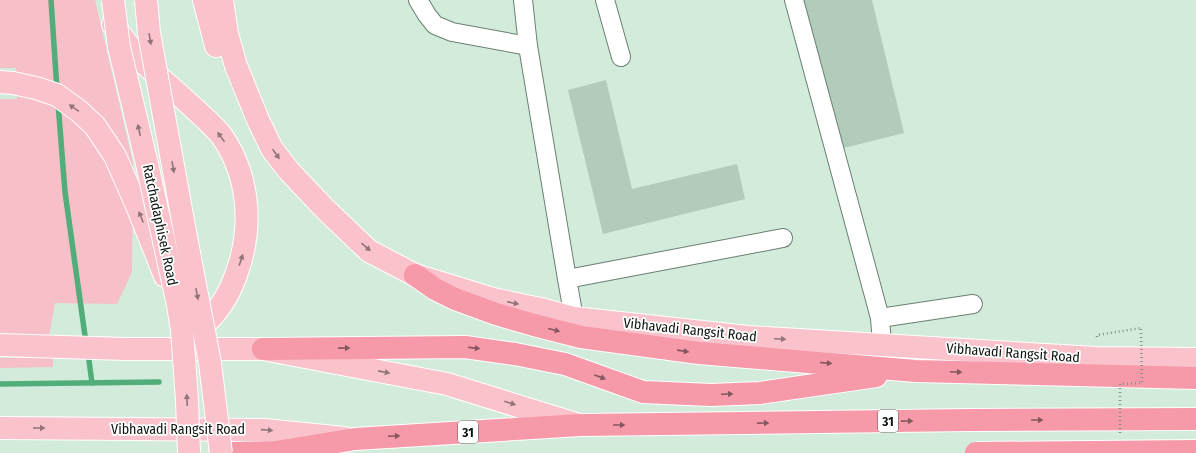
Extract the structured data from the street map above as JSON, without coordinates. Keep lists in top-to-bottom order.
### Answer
{
  "streets": {
    "highway": ["Vibhavadi Rangsit Road", "31"],
    "main road": ["Ratchadaphisek Road"]
  }
}
